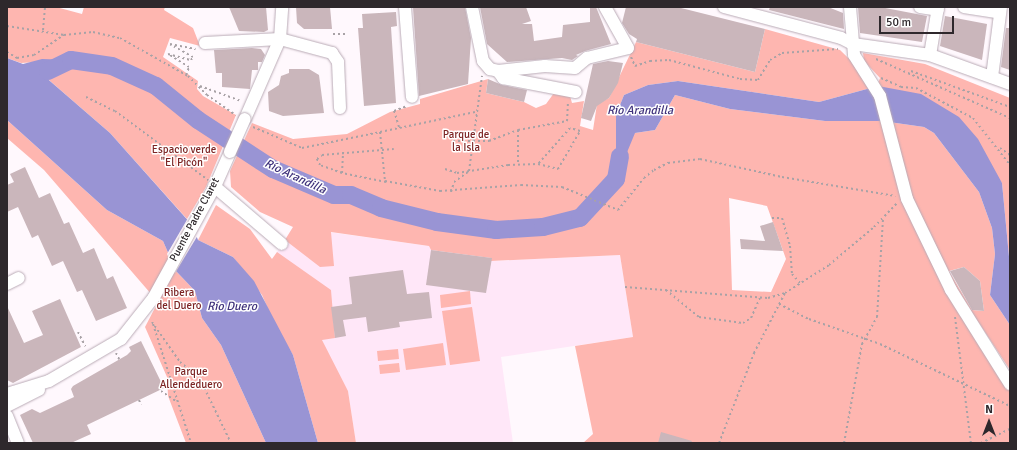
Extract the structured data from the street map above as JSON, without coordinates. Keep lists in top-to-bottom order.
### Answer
{
  "streets": {
    "street": ["Puente Padre Claret"]
  },
  "water": ["Río Arandilla", "Río Duero"],
  "parks": [
    "Parque de la Isla",
    "Espacio verde \"El Picón\"",
    "Ribera del Duero",
    "Parque Allendeduero"
  ],
  "scale_bar": "50 m",
  "north": "top"
}
